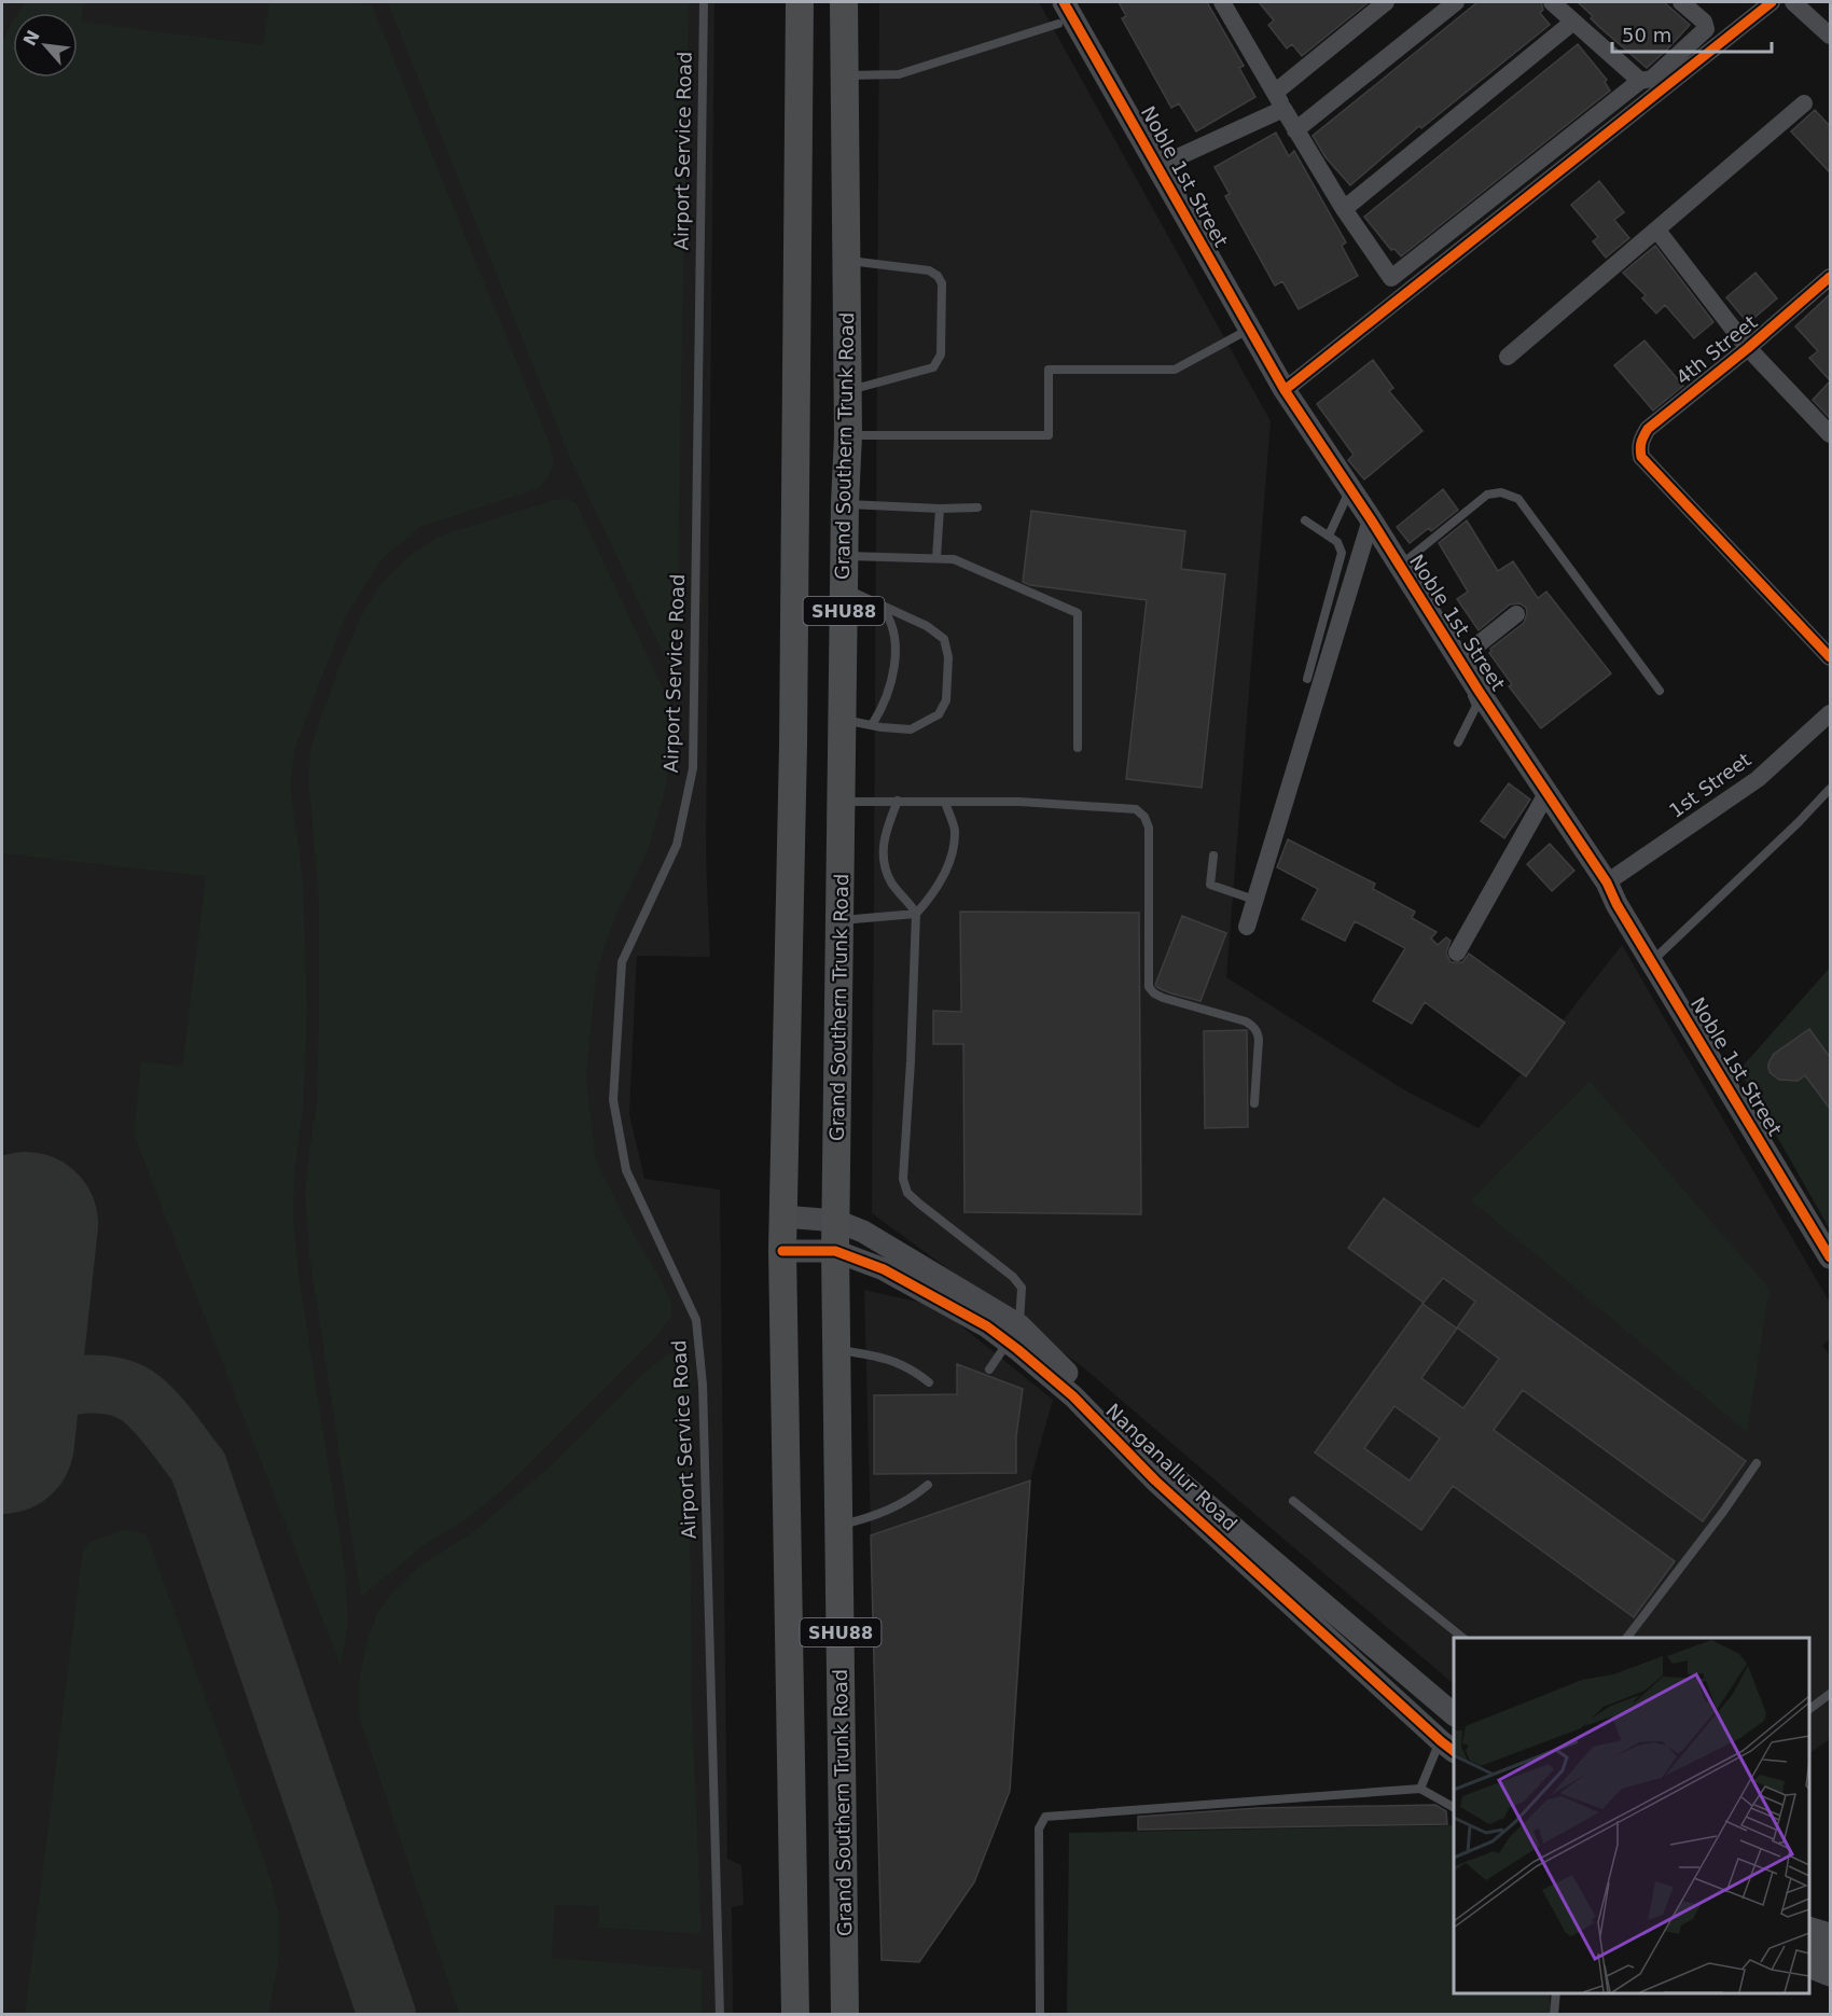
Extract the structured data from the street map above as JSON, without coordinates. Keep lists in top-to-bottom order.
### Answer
{
  "streets": {
    "main road": ["Grand Southern Trunk Road", "SHU88"],
    "street": [
      "Noble 1st Street",
      "4th Street",
      "1st Street",
      "Nanganallur Road"
    ],
    "lane": ["Airport Service Road"]
  },
  "crossings": [
    ["Noble 1st Street", "1st Street"],
    ["Grand Southern Trunk Road", "Nanganallur Road"],
    ["SHU88", "Nanganallur Road"]
  ],
  "scale_bar": "50 m",
  "north": "top left"
}
